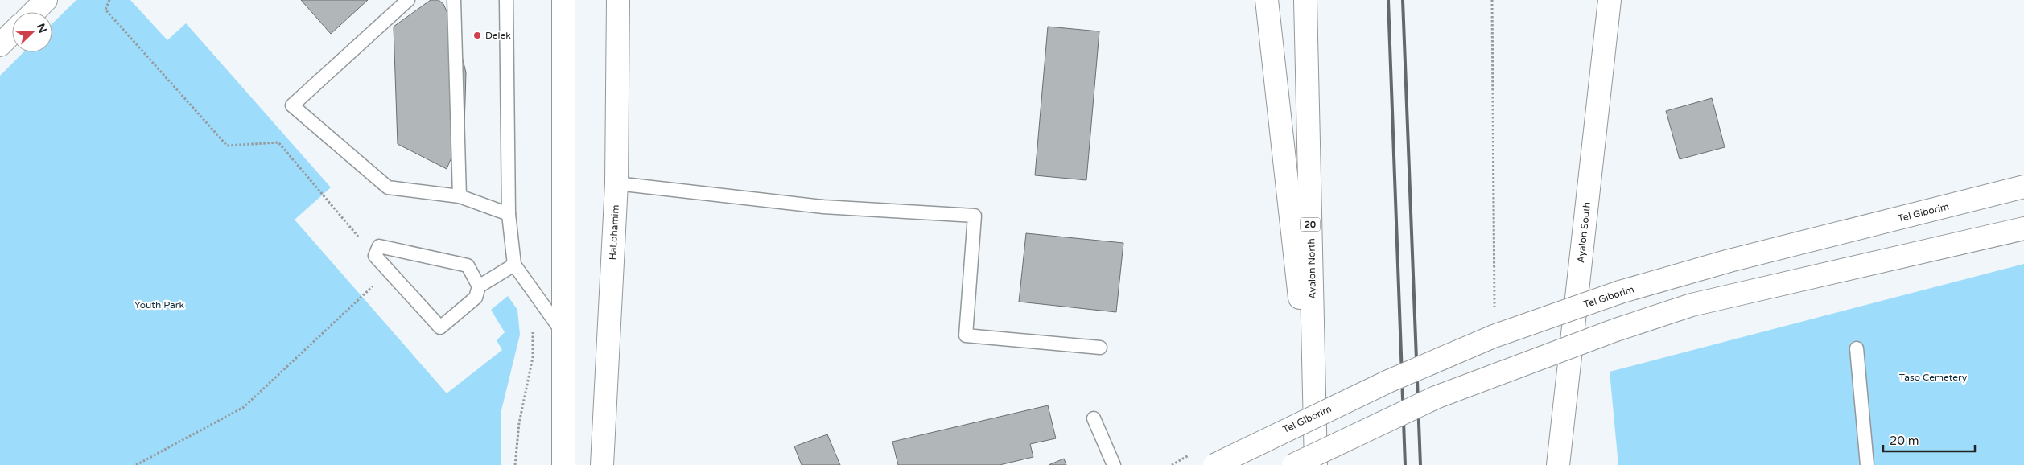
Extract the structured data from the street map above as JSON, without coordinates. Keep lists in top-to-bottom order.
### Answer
{
  "streets": {
    "main road": [
      "Tel Giborim",
      "20",
      "HaLohamim",
      "Ayalon South",
      "Ayalon North"
    ]
  },
  "parks": ["Youth Park", "Taso Cemetery"],
  "places": ["Delek"],
  "scale_bar": "20 m",
  "north": "top right"
}
